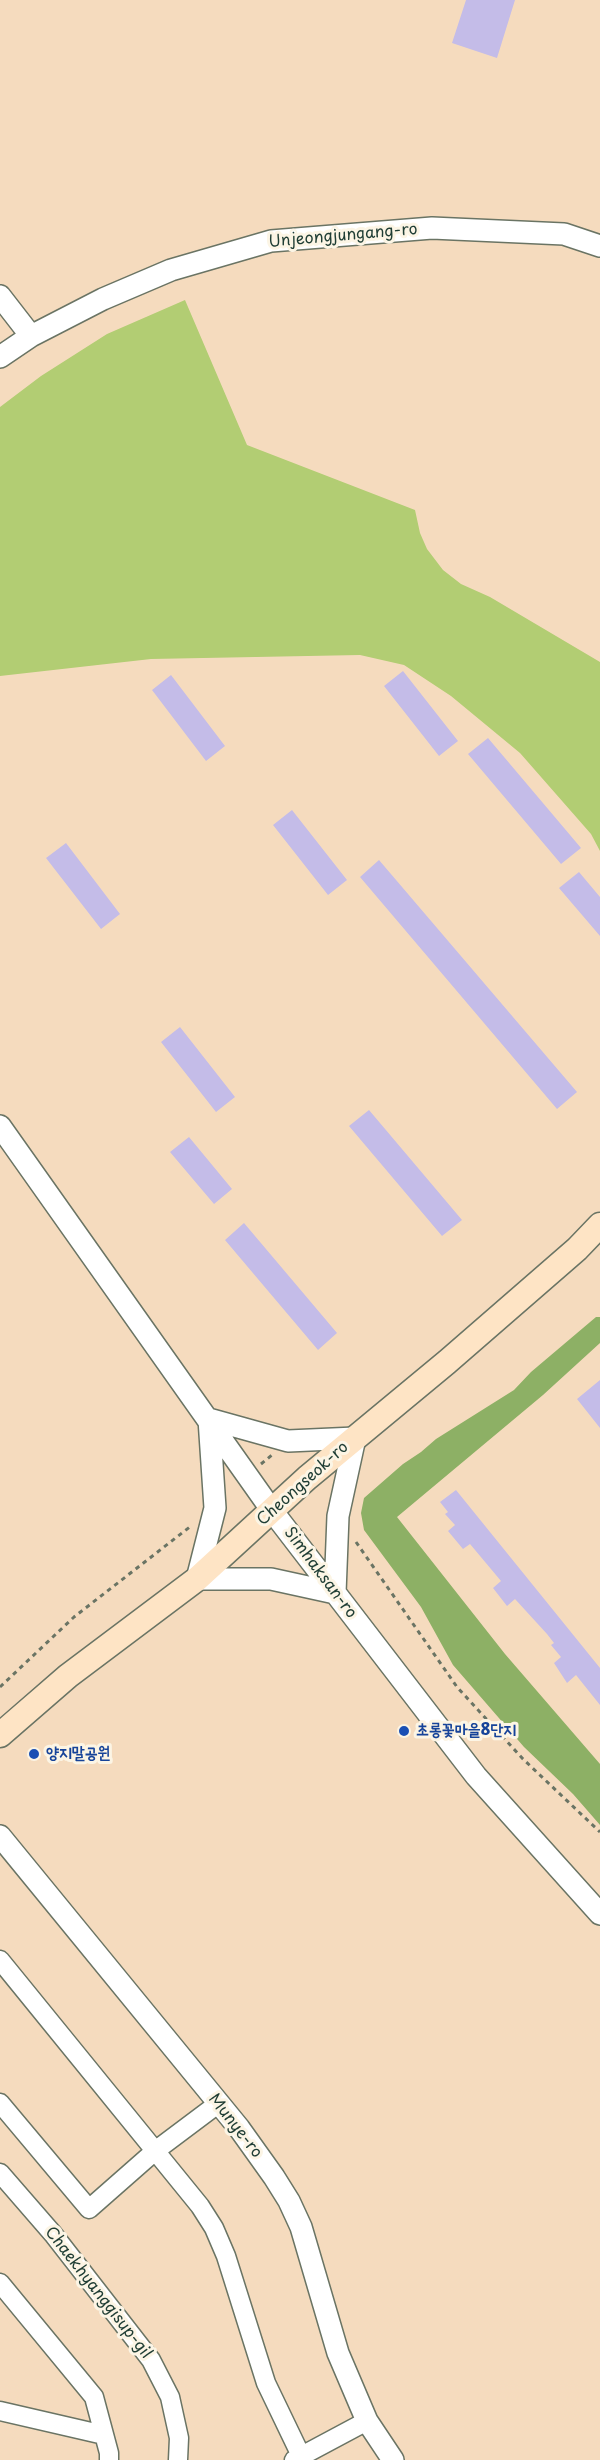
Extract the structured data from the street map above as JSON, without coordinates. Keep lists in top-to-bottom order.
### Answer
{
  "streets": {
    "main road": ["Cheongseok-ro"],
    "street": [
      "Unjeongjungang-ro",
      "Simhaksan-ro",
      "Munye-ro",
      "Chaekhyanggisup-gil"
    ]
  },
  "crossings": [
    ["Cheongseok-ro", "Simhaksan-ro"]
  ],
  "places": ["초롱꽃마을8단지", "양지말공원"]
}
